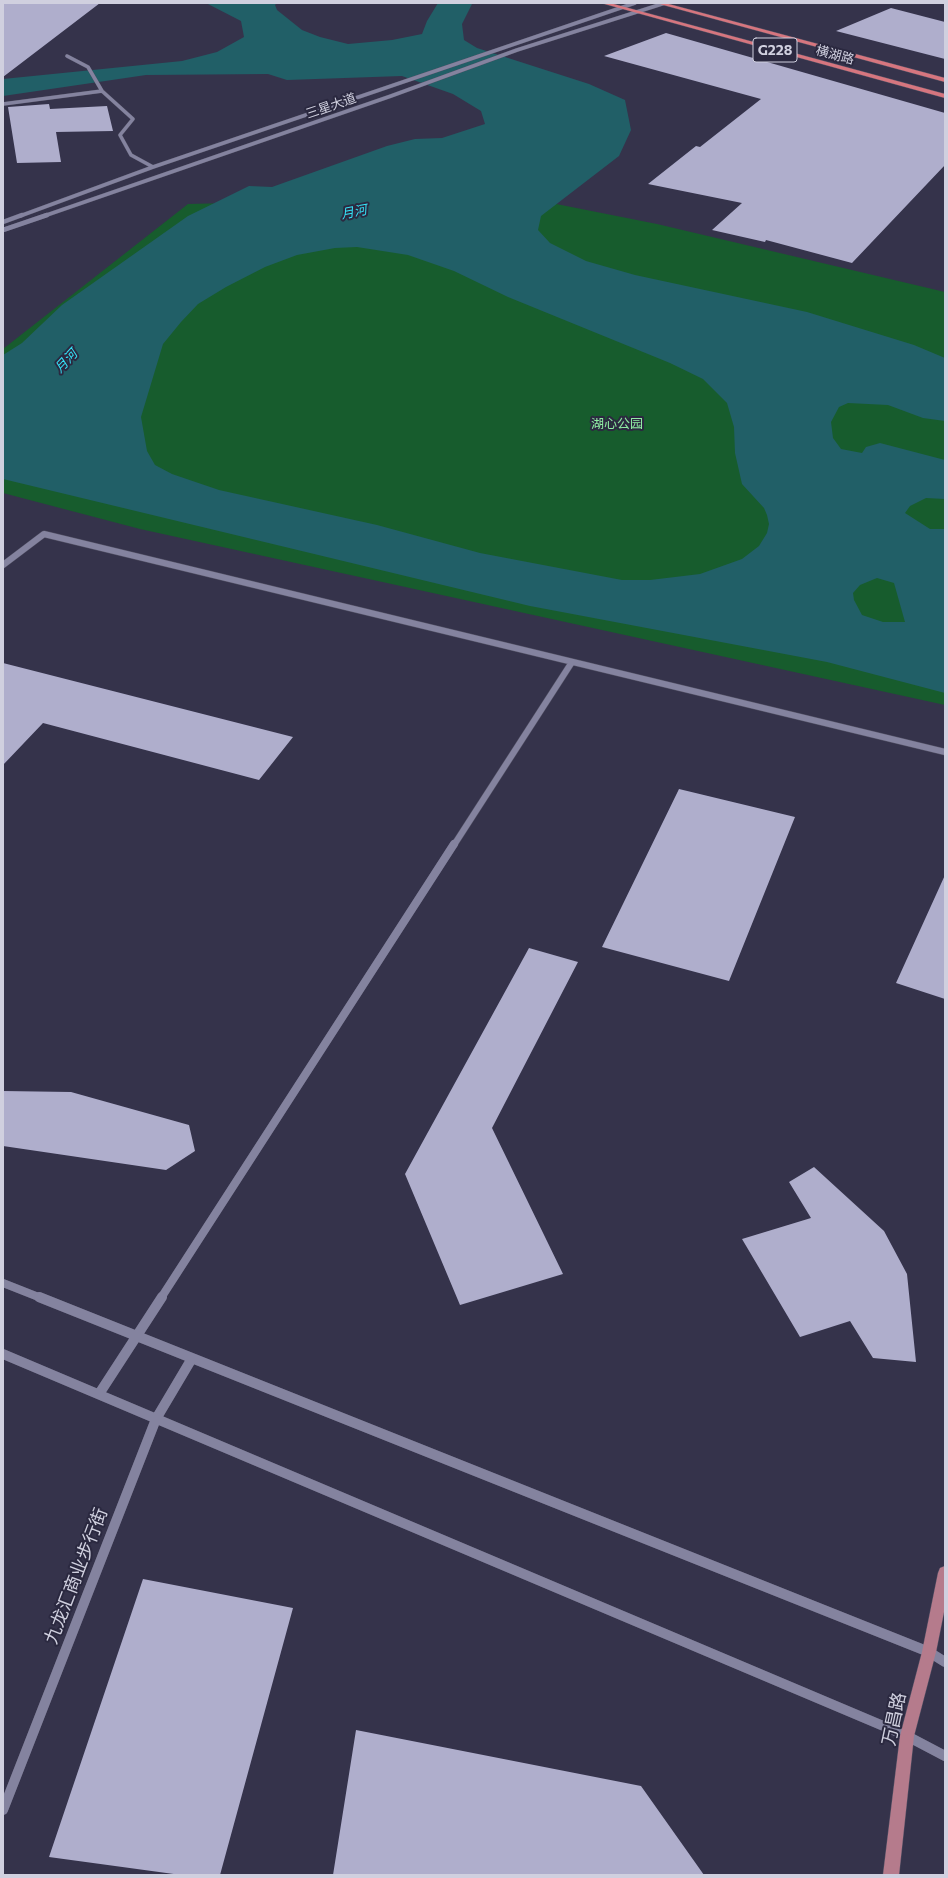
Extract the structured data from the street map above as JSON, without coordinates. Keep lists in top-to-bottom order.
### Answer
{
  "streets": {
    "highway": ["G228", "横湖路"],
    "main road": ["万昌路"],
    "street": ["三星大道", "九龙汇商业步行街"]
  },
  "crossings": [
    ["横湖路", "三星大道"]
  ],
  "water": ["月河"],
  "parks": ["湖心公园"]
}
